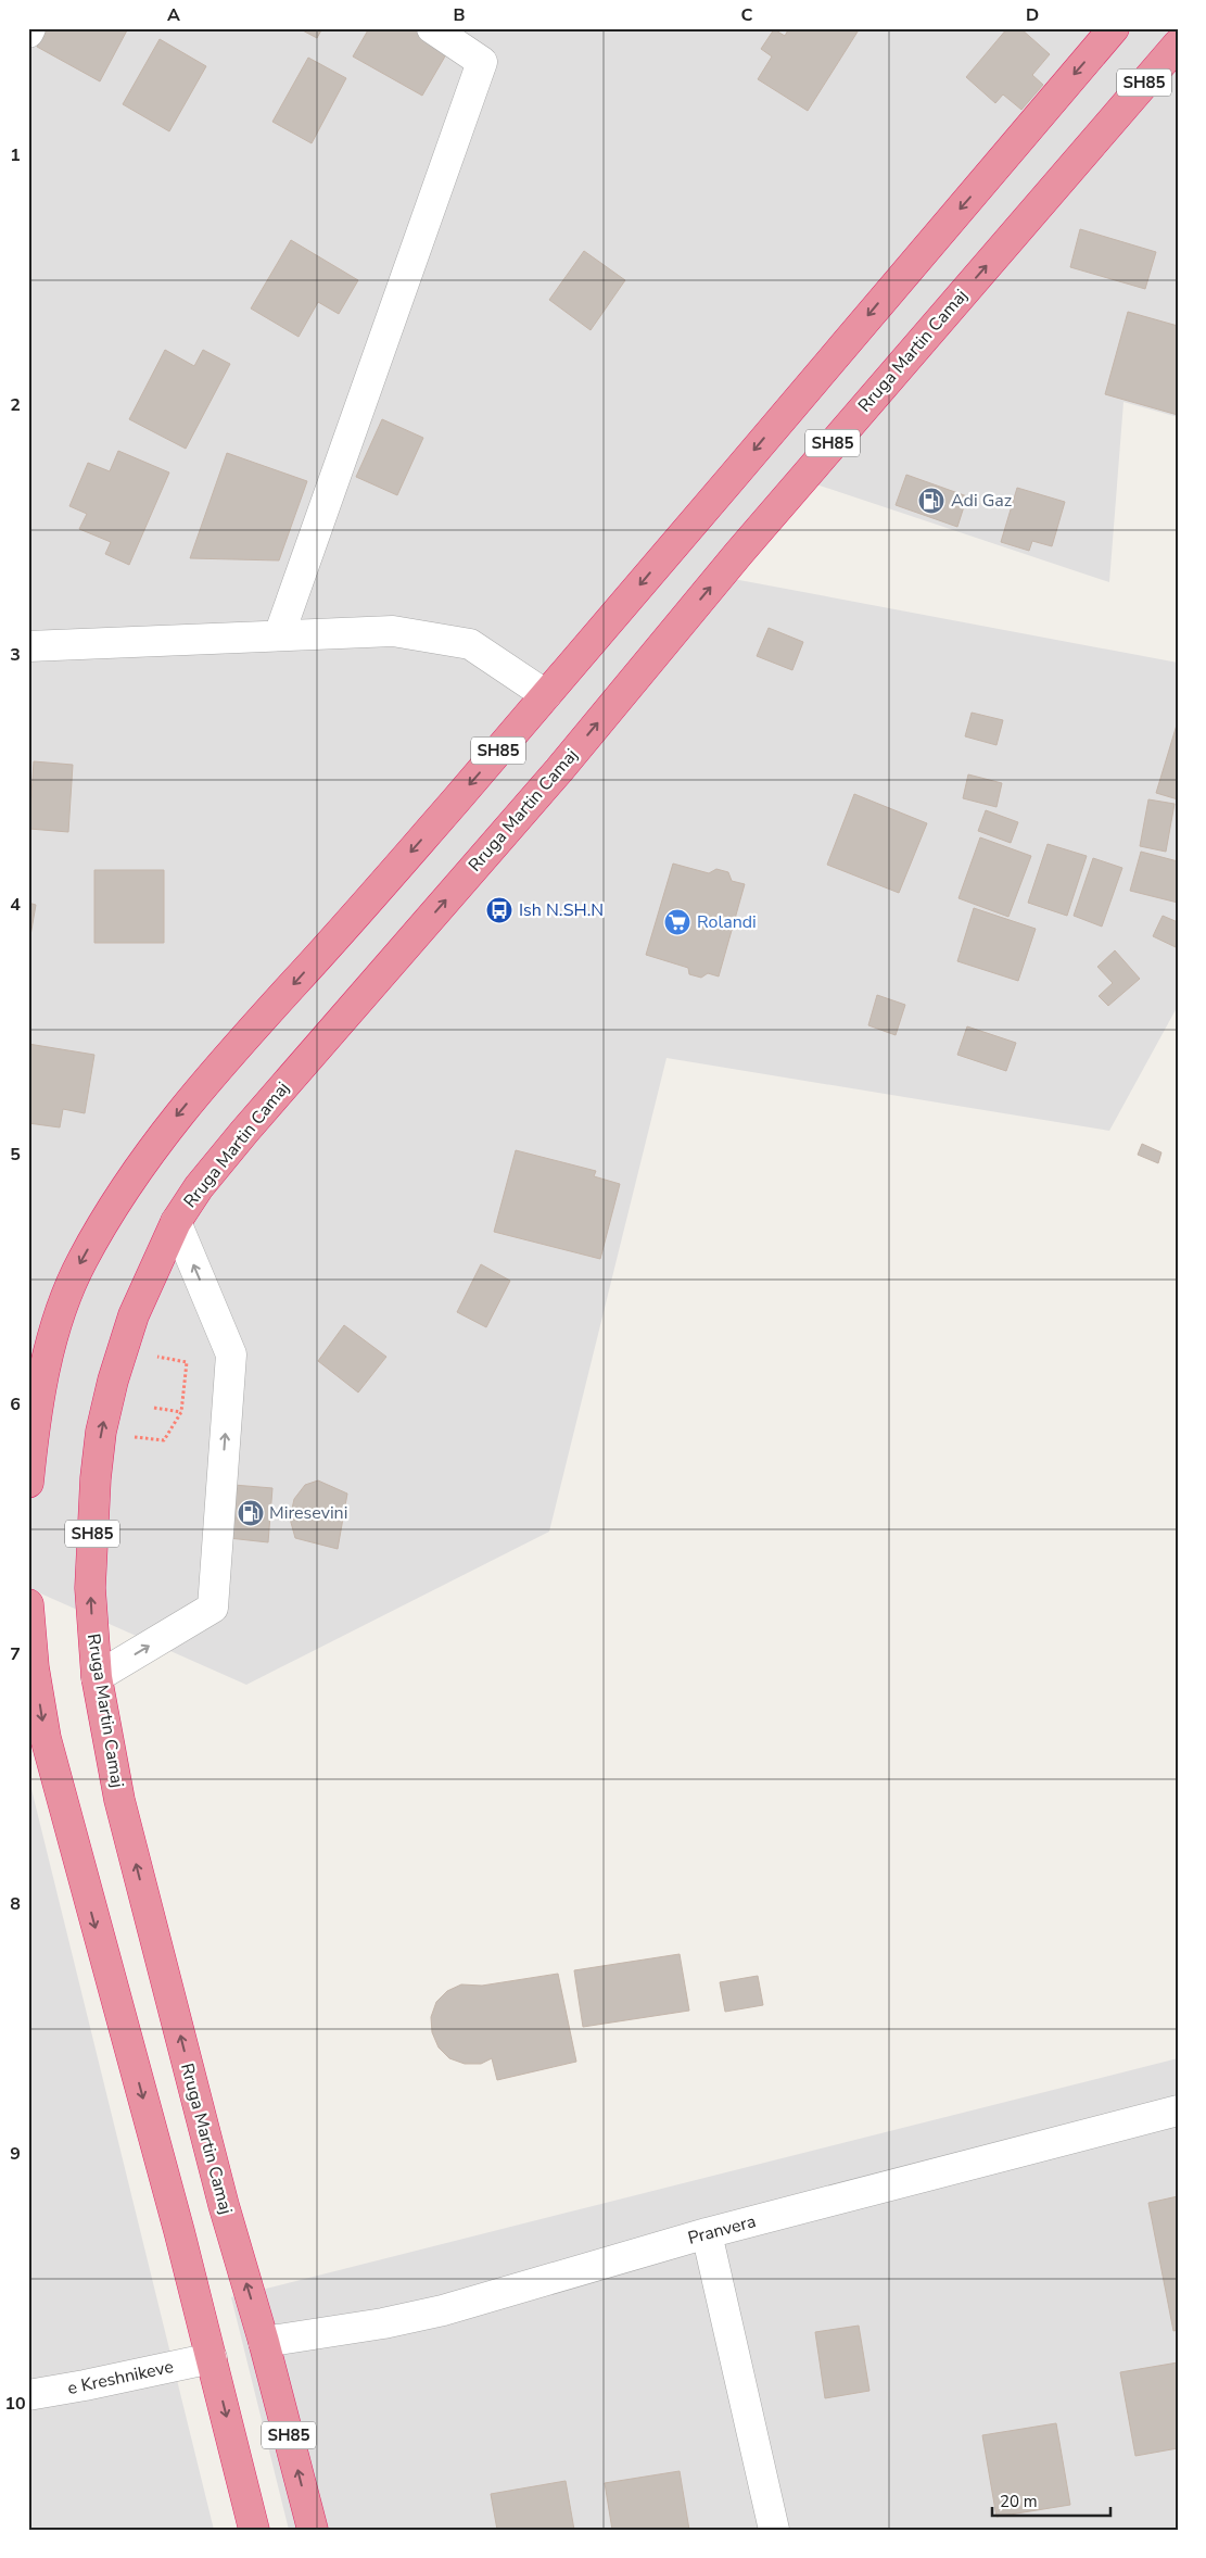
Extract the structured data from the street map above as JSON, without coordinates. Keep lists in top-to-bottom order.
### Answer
{
  "streets": {
    "highway": ["SH85", "Rruga Martin Camaj"],
    "street": ["Pranvera", "e Kreshnikeve"]
  },
  "crossings": [
    ["Rruga Martin Camaj", "Pranvera"]
  ],
  "places": {
    "fuel station": ["Adi Gaz", "Miresevini"],
    "bus stop": ["Ish N.SH.N"],
    "supermarket": ["Rolandi"]
  },
  "scale_bar": "20 m",
  "grid": {
    "columns": [
      "A",
      "B",
      "C",
      "D"
    ],
    "rows": [
      "1",
      "2",
      "3",
      "4",
      "5",
      "6",
      "7",
      "8",
      "9",
      "10"
    ]
  }
}
